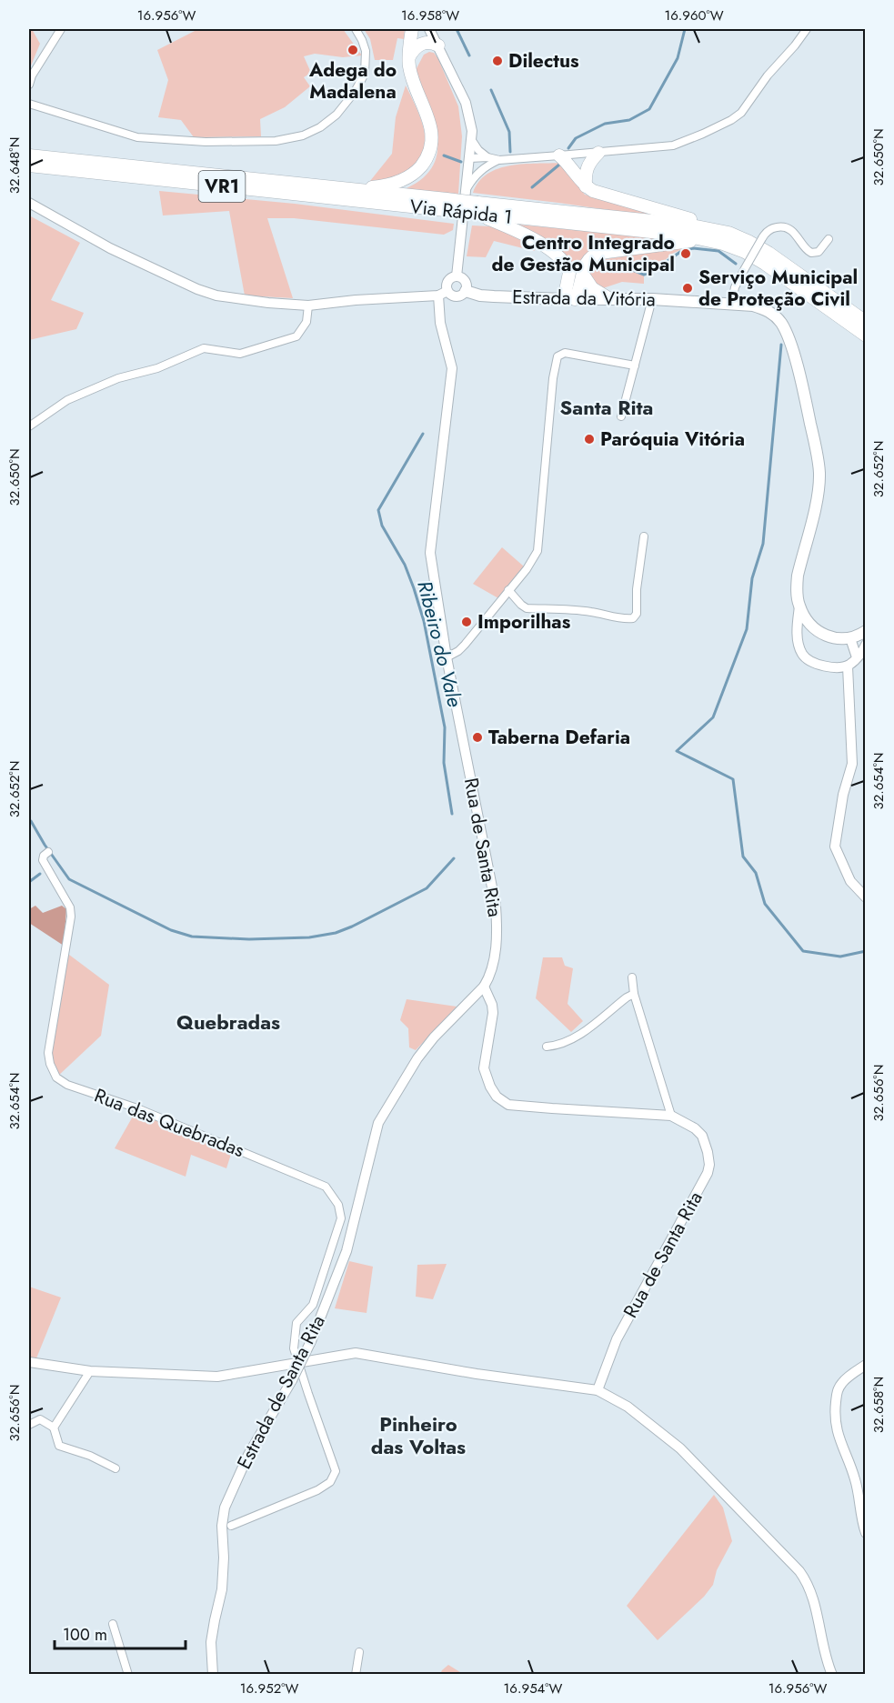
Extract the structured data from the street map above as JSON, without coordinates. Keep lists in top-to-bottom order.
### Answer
{
  "streets": {
    "highway": ["VR1", "Via Rápida 1"],
    "main road": ["Estrada da Vitória"],
    "street": ["Rua de Santa Rita", "Rua das Quebradas", "Estrada de Santa Rita"]
  },
  "crossings": [
    ["Estrada da Vitória", "Rua de Santa Rita"],
    ["Rua de Santa Rita", "Estrada de Santa Rita"]
  ],
  "districts": ["Santa Rita", "Quebradas", "Pinheiro das Voltas"],
  "water": ["Ribeiro do Vale"],
  "places": [
    "Adega do Madalena",
    "Dilectus",
    "Centro Integrado de Gestão Municipal",
    "Serviço Municipal de Proteção Civil",
    "Paróquia Vitória",
    "Imporilhas",
    "Taberna Defaria"
  ],
  "scale_bar": "100 m",
  "coordinates": [
    "16.956°W",
    "16.958°W",
    "16.960°W",
    "32.650°N",
    "32.648°N",
    "32.652°N",
    "32.654°N",
    "32.656°N",
    "32.658°N",
    "16.952°W",
    "16.954°W"
  ]
}
